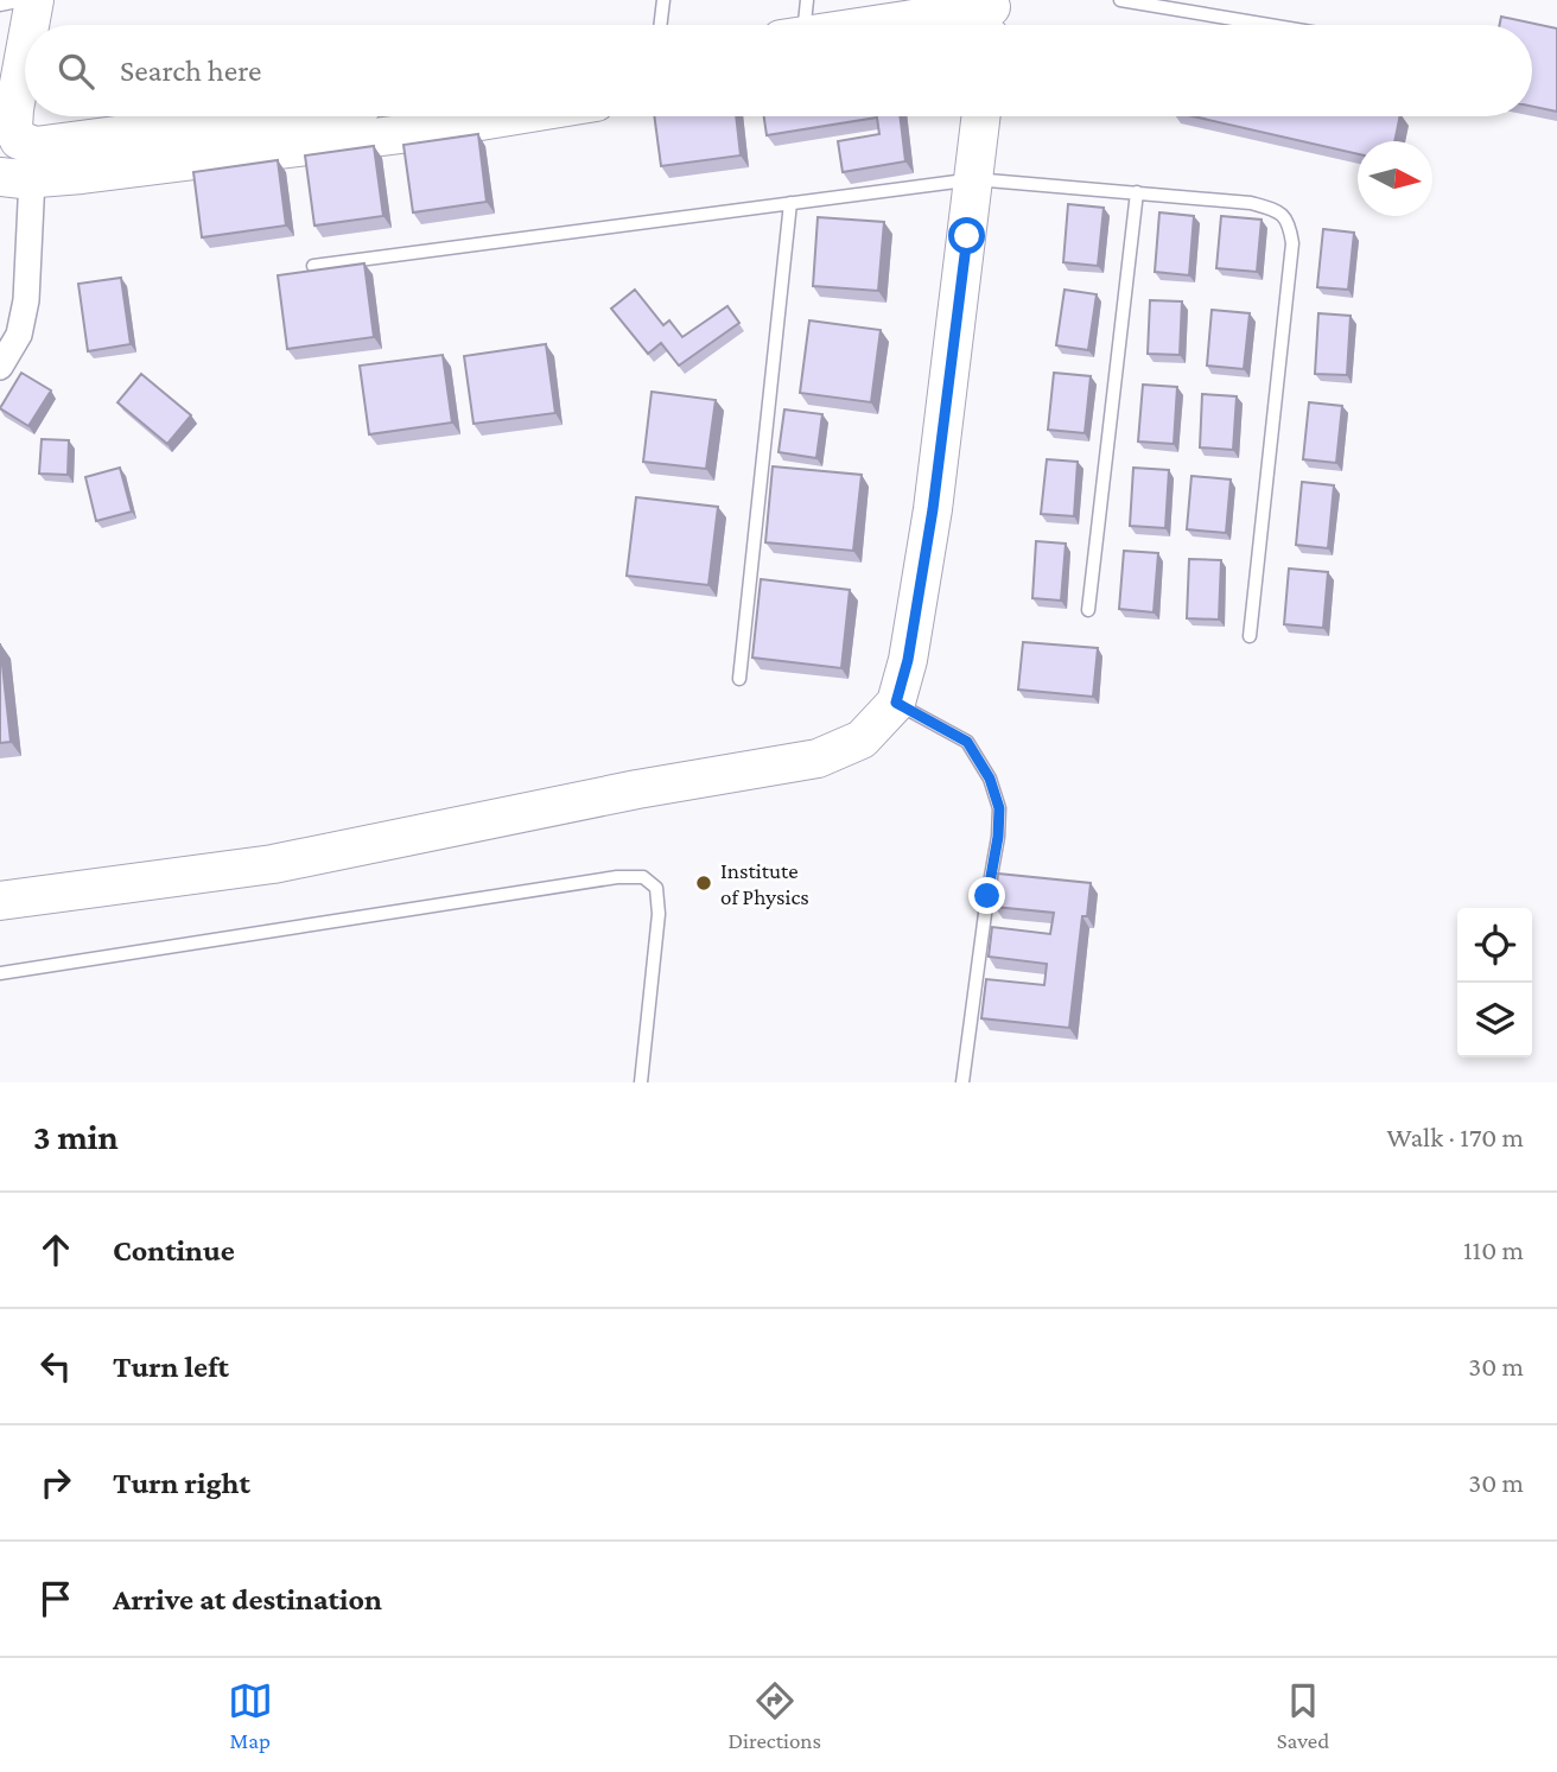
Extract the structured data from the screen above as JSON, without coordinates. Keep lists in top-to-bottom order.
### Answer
{
  "places": ["Institute of Physics"],
  "north": "right",
  "page": {
    "search": "Search here",
    "heading": ["3 min", "Walk · 170 m"],
    "list": [
      ["Continue", "110 m"],
      ["Turn left", "30 m"],
      ["Turn right", "30 m"],
      "Arrive at destination"
    ],
    "nav": ["Map", "Directions", "Saved"]
  }
}
